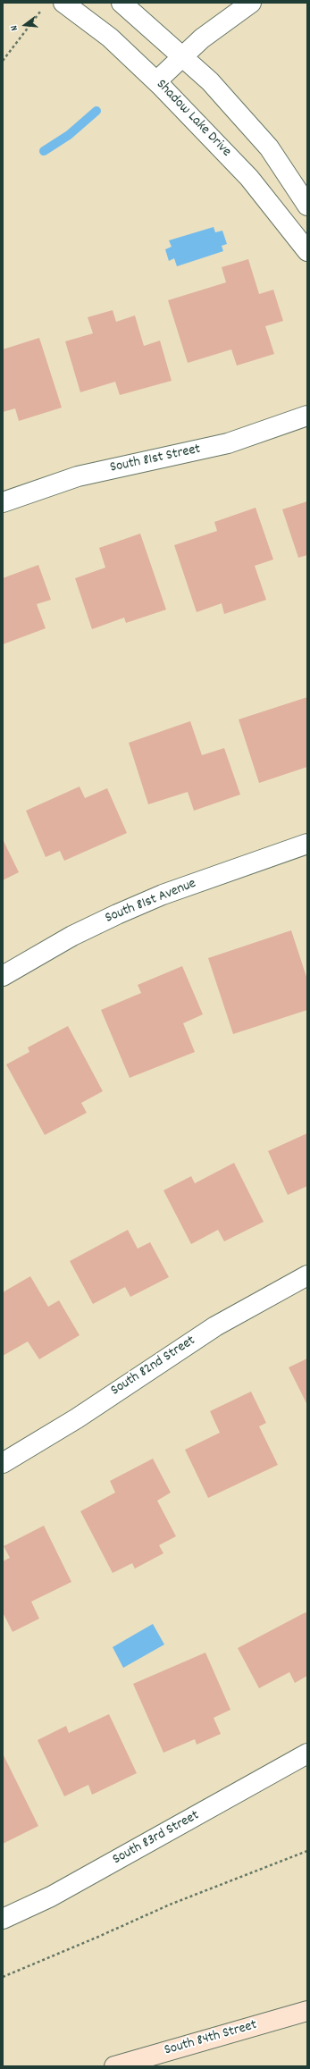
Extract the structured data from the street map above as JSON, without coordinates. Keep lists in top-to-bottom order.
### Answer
{
  "streets": {
    "street": [
      "Shadow Lake Drive",
      "South 81st Street",
      "South 81st Avenue",
      "South 82nd Street",
      "South 83rd Street",
      "South 84th Street"
    ]
  },
  "north": "left"
}
